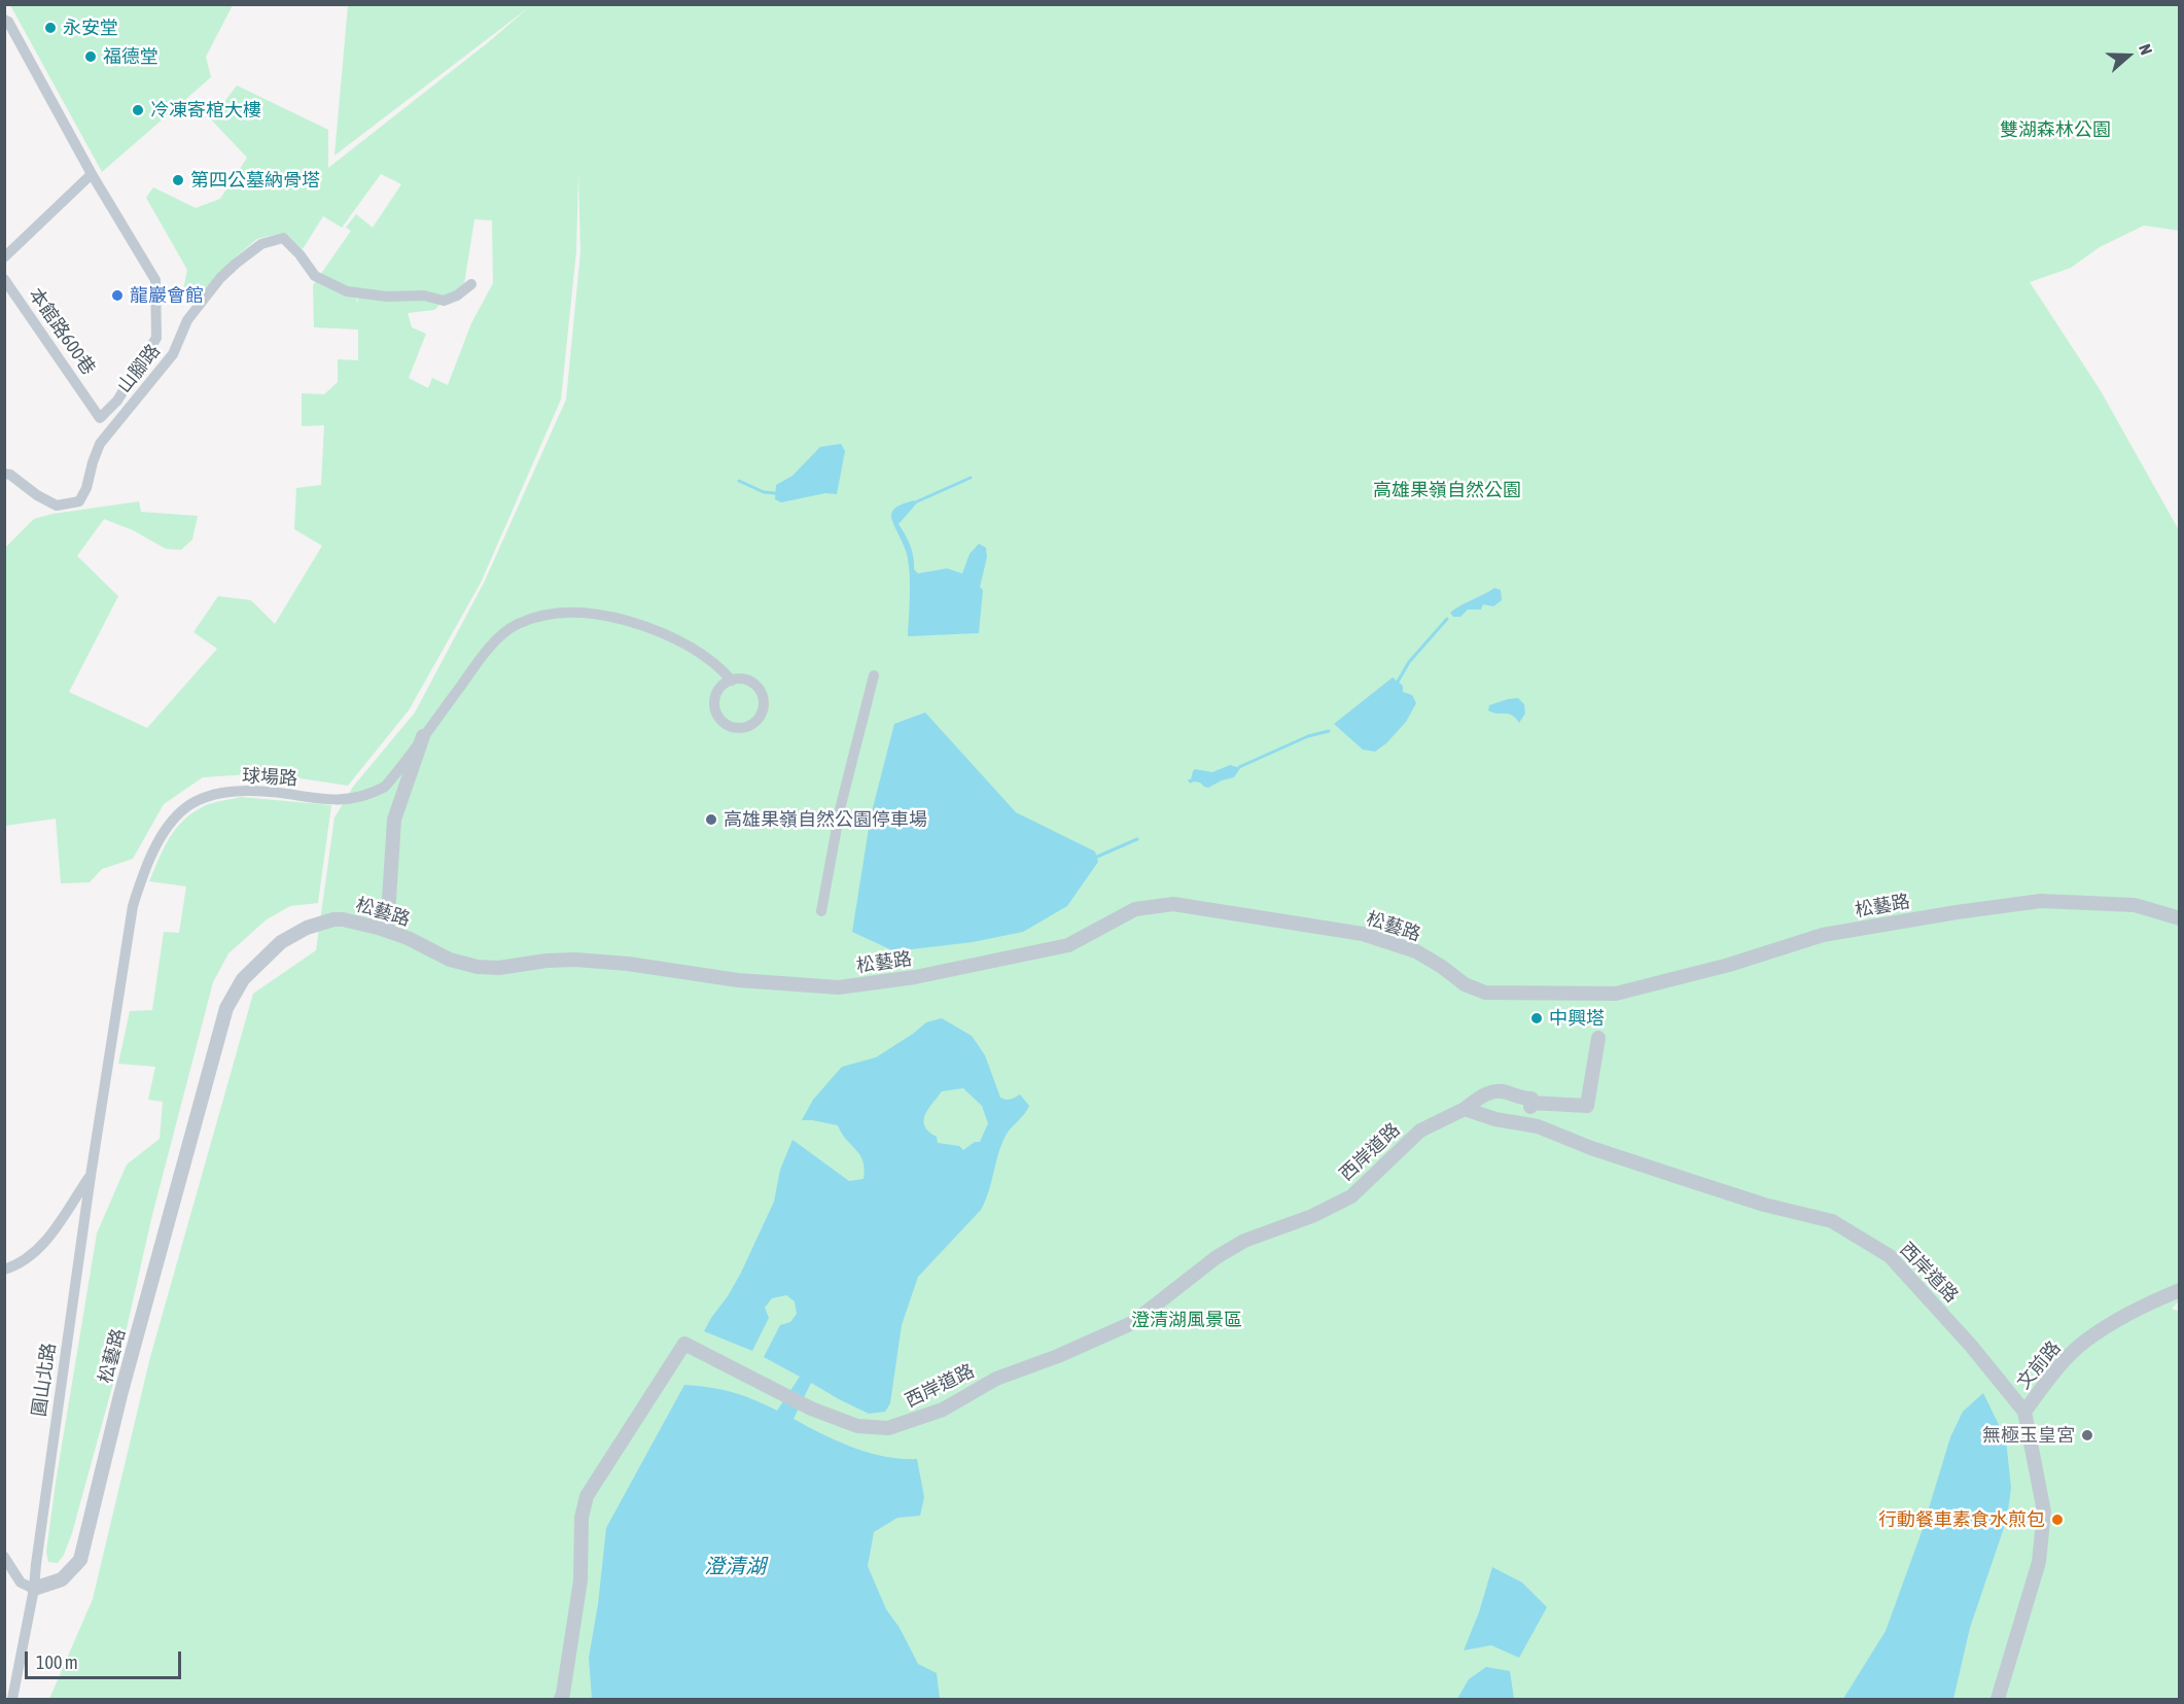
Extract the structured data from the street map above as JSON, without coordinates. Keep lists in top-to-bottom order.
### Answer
{
  "streets": {
    "street": [
      "本館路600巷",
      "山腳路",
      "球場路",
      "松藝路",
      "西岸道路",
      "文前路",
      "圓山北路"
    ]
  },
  "crossings": [
    ["球場路", "圓山北路"],
    ["松藝路", "圓山北路"],
    ["西岸道路", "文前路"]
  ],
  "water": ["澄清湖"],
  "parks": ["雙湖森林公園", "高雄果嶺自然公園", "澄清湖風景區"],
  "places": [
    "永安堂",
    "福德堂",
    "冷凍寄棺大樓",
    "第四公墓納骨塔",
    "龍巖會館",
    "高雄果嶺自然公園停車場",
    "中興塔",
    "無極玉皇宮",
    "行動餐車素食水煎包"
  ],
  "scale_bar": "100 m",
  "north": "right"
}
